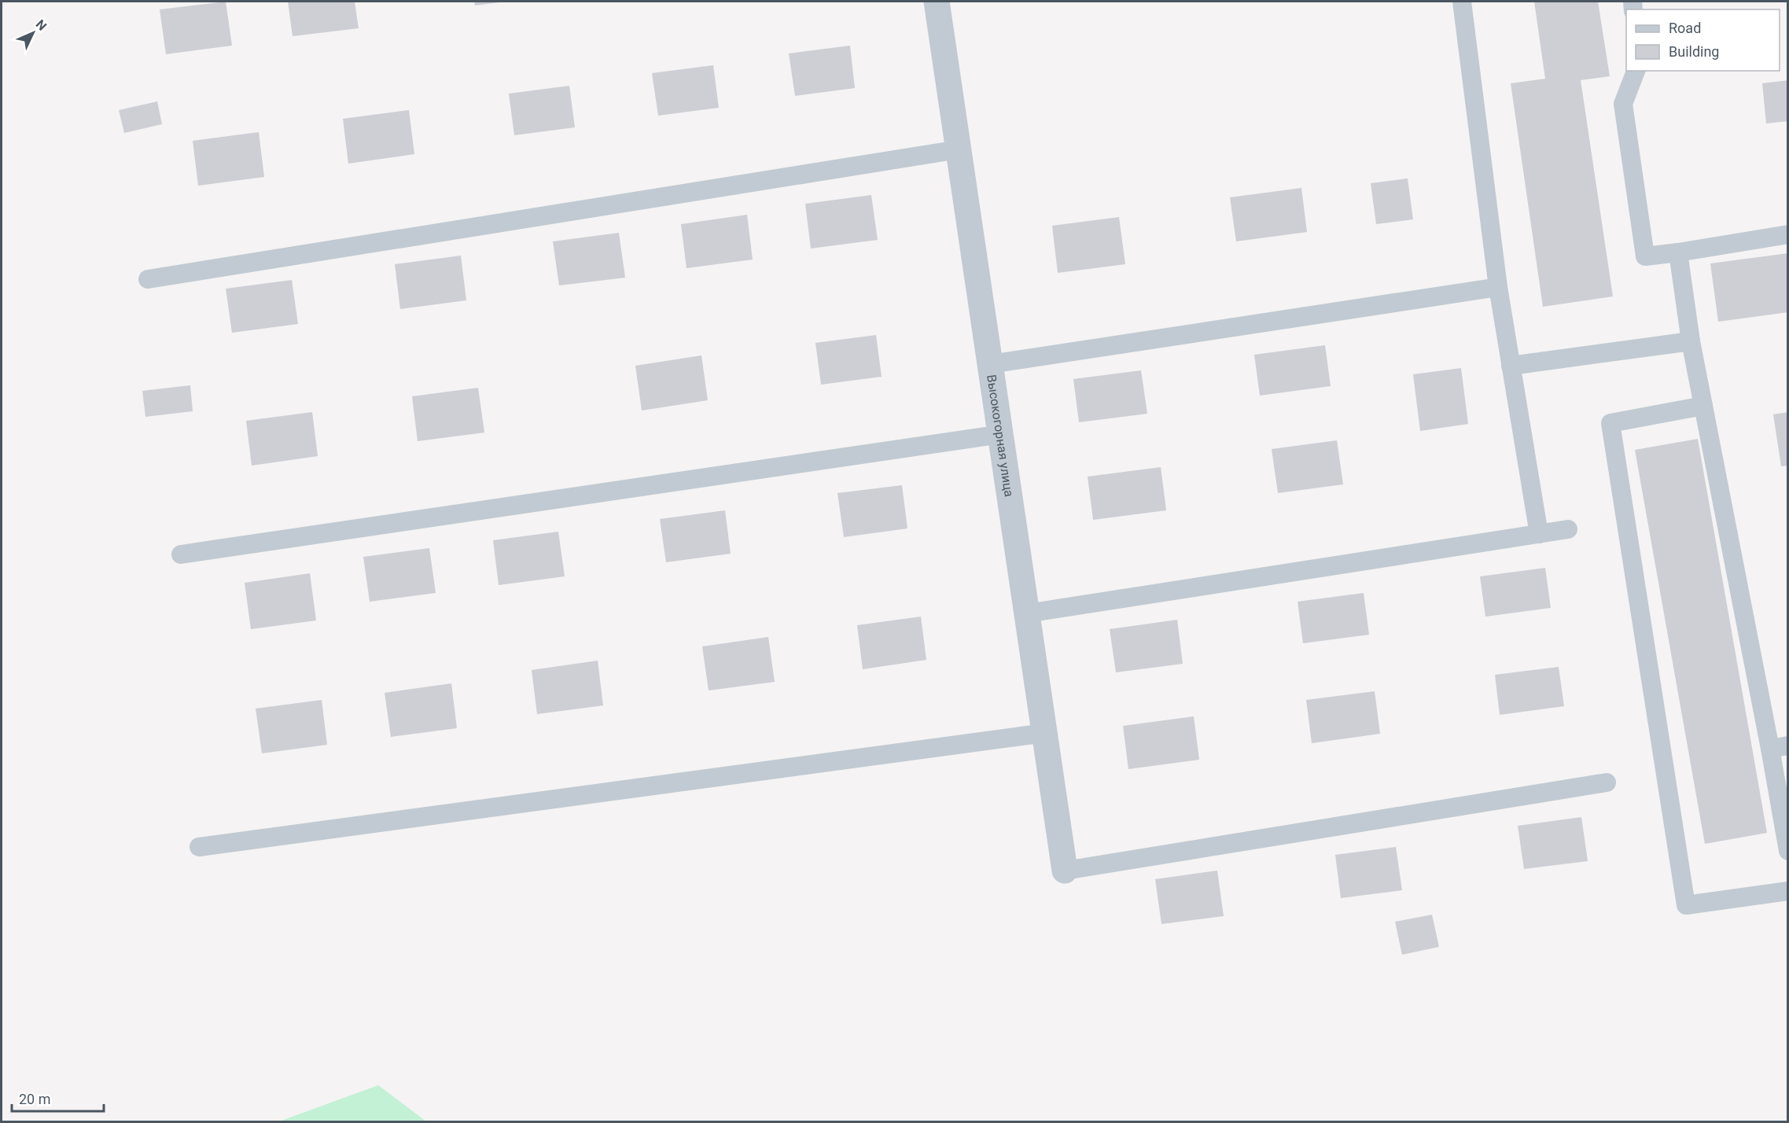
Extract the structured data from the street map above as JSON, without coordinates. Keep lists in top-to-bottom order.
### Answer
{
  "streets": {
    "street": ["Высокогорная улица"]
  },
  "legend": ["Road", "Building"],
  "scale_bar": "20 m",
  "north": "top right"
}
